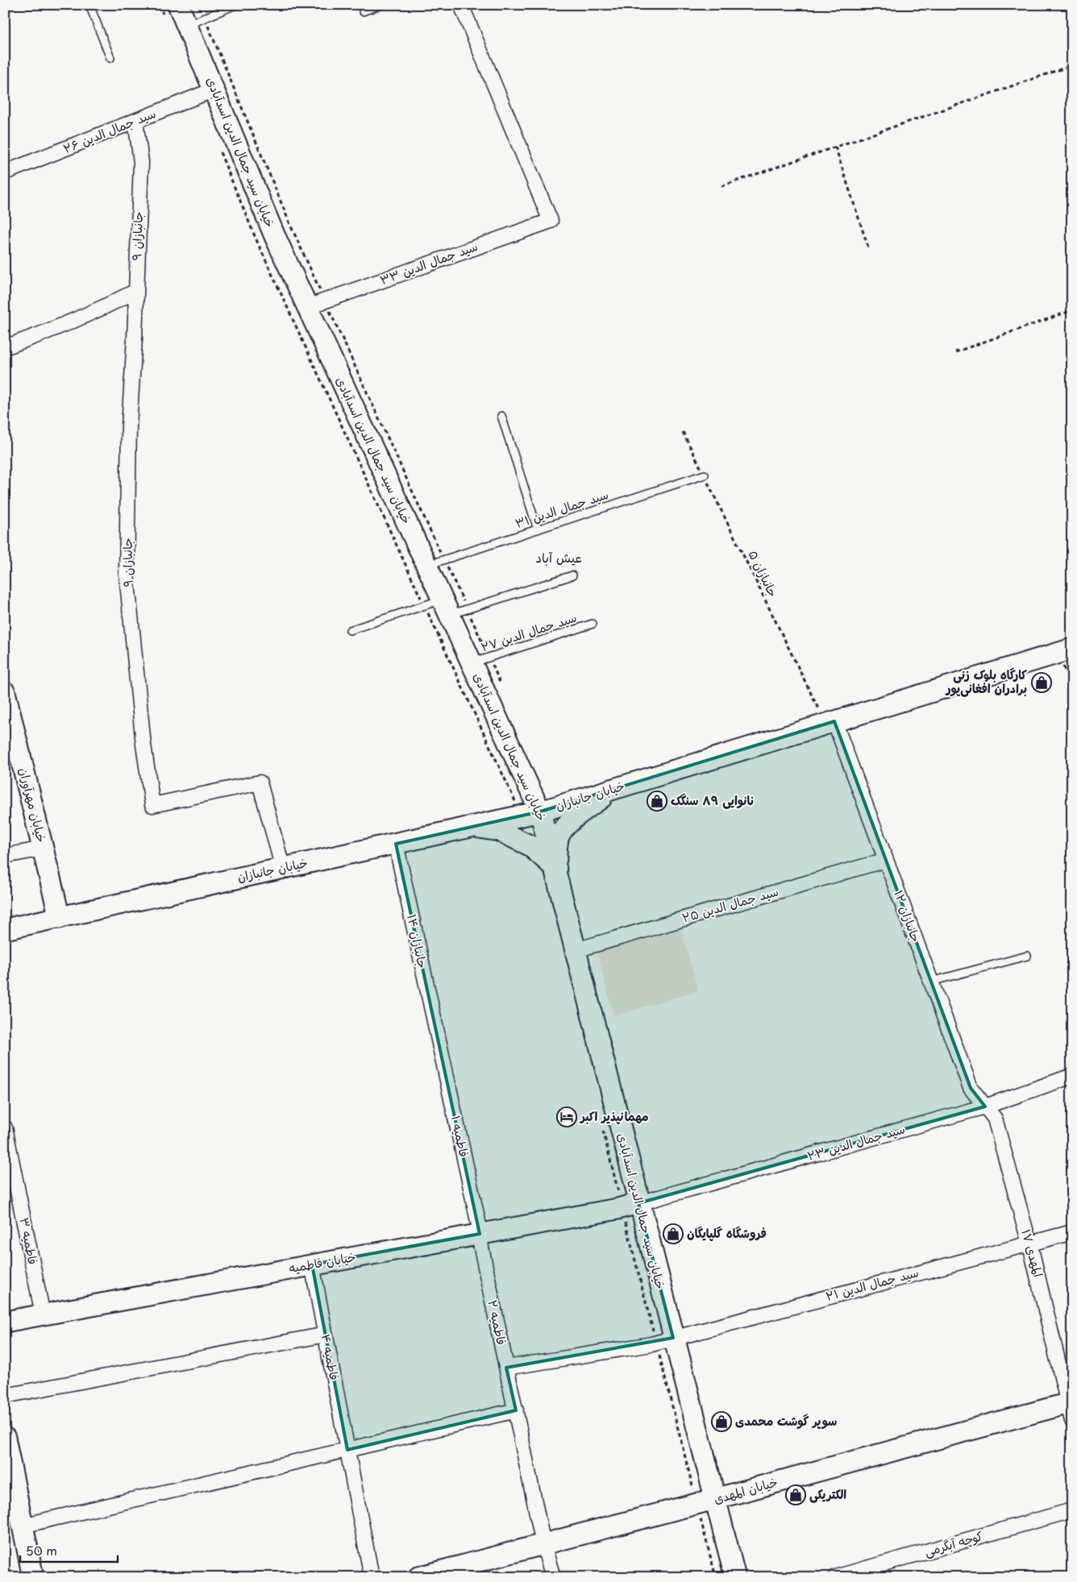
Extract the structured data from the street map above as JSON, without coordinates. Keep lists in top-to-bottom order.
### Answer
{
  "streets": {
    "main road": [
      "خیابان سید جمال الدین اسدآبادی",
      "خیابان جانبازان",
      "خیابان مهرآوران",
      "خیابان فاطمیه",
      "خیابان المهدی"
    ],
    "street": [
      "سید جمال الدین ۲۶",
      "جانبازان ۹",
      "سید جمال الدین ۳۳",
      "سید جمال الدین ۲۵",
      "جانبازان ۱۲",
      "جانبازان ۱۴",
      "فاطمیه ۱",
      "سید جمال الدین ۲۳",
      "فاطمیه ۳",
      "المهدی ۱۷",
      "سید جمال الدین ۲۱",
      "فاطمیه ۲",
      "فاطمیه ۴",
      "کوچه آبگرمی"
    ],
    "lane": ["سید جمال الدین ۳۱", "سید جمال الدین ۲۷"],
    "path": ["جانبازان ۵"]
  },
  "crossings": [
    ["سید جمال الدین ۲۶", "خیابان سید جمال الدین اسدآبادی"],
    ["سید جمال الدین ۲۶", "جانبازان ۹"],
    ["خیابان سید جمال الدین اسدآبادی", "سید جمال الدین ۳۳"],
    ["خیابان سید جمال الدین اسدآبادی", "سید جمال الدین ۳۱"],
    ["خیابان سید جمال الدین اسدآبادی", "سید جمال الدین ۲۷"],
    ["خیابان سید جمال الدین اسدآبادی", "خیابان جانبازان"],
    ["خیابان سید جمال الدین اسدآبادی", "سید جمال الدین ۲۵"],
    ["خیابان سید جمال الدین اسدآبادی", "سید جمال الدین ۲۳"],
    ["خیابان سید جمال الدین اسدآبادی", "خیابان فاطمیه"],
    ["خیابان سید جمال الدین اسدآبادی", "سید جمال الدین ۲۱"],
    ["خیابان سید جمال الدین اسدآبادی", "خیابان المهدی"],
    ["جانبازان ۹", "خیابان جانبازان"],
    ["سید جمال الدین ۳۱", "جانبازان ۵"],
    ["جانبازان ۵", "خیابان جانبازان"],
    ["جانبازان ۵", "جانبازان ۱۲"],
    ["خیابان جانبازان", "خیابان مهرآوران"],
    ["خیابان جانبازان", "جانبازان ۱۲"],
    ["خیابان جانبازان", "جانبازان ۱۴"],
    ["سید جمال الدین ۲۵", "جانبازان ۱۲"],
    ["جانبازان ۱۲", "سید جمال الدین ۲۳"],
    ["جانبازان ۱۲", "المهدی ۱۷"],
    ["جانبازان ۱۴", "فاطمیه ۱"],
    ["فاطمیه ۱", "خیابان فاطمیه"],
    ["فاطمیه ۱", "فاطمیه ۲"],
    ["سید جمال الدین ۲۳", "المهدی ۱۷"],
    ["سید جمال الدین ۲۳", "خیابان فاطمیه"],
    ["فاطمیه ۳", "خیابان فاطمیه"],
    ["المهدی ۱۷", "سید جمال الدین ۲۱"],
    ["المهدی ۱۷", "خیابان المهدی"],
    ["خیابان فاطمیه", "فاطمیه ۲"],
    ["خیابان فاطمیه", "فاطمیه ۴"],
    ["سید جمال الدین ۲۱", "فاطمیه ۲"],
    ["فاطمیه ۲", "خیابان المهدی"]
  ],
  "districts": ["عیش آباد"],
  "places": {
    "shop": [
      "کارگاه بلوک زنی برادران افغانی‌پور",
      "نانوایی ۸۹ سنگک",
      "فروشگاه گلپایگان",
      "سوپر گوشت محمدی",
      "الکتریکی"
    ],
    "hotel": ["مهمانپذیر اکبر"]
  },
  "scale_bar": "50 m"
}
